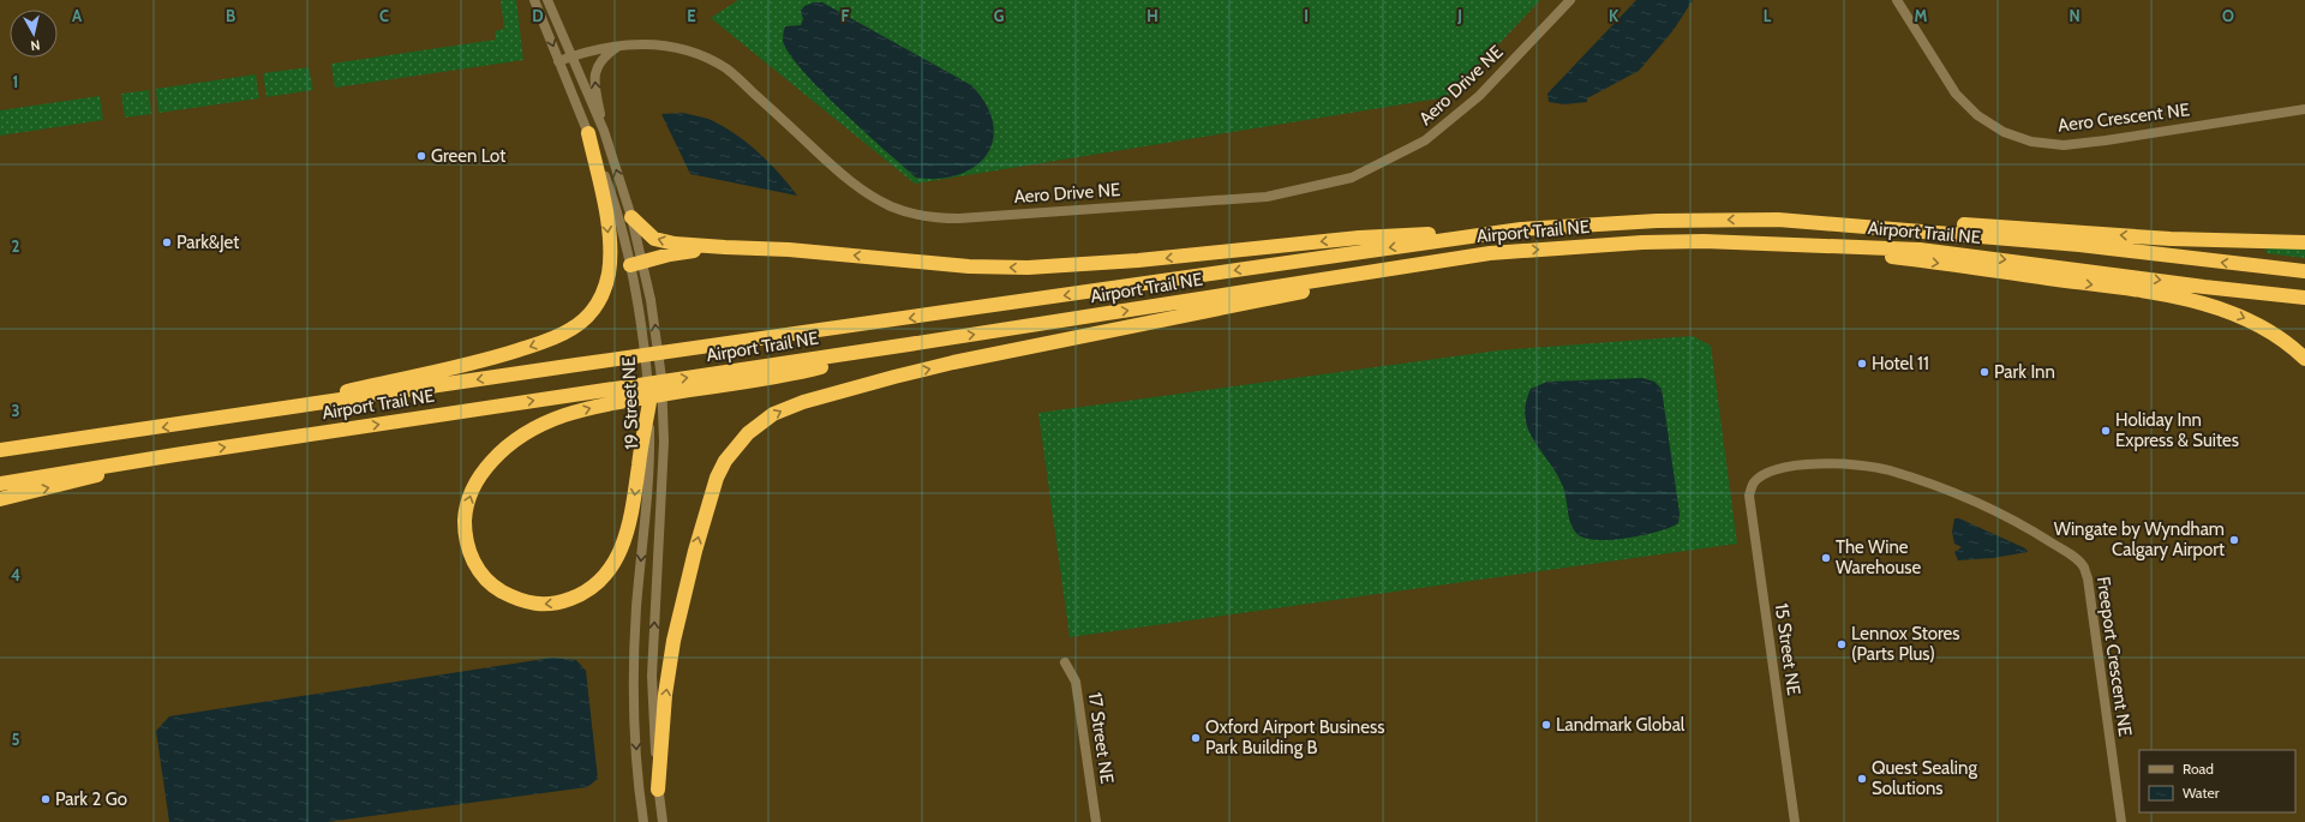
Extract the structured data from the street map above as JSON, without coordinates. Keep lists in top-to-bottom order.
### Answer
{
  "streets": {
    "highway": ["Airport Trail NE"],
    "street": [
      "Aero Drive NE",
      "Aero Crescent NE",
      "19 Street NE",
      "15 Street NE",
      "Freeport Crescent NE",
      "17 Street NE"
    ]
  },
  "crossings": [
    ["Aero Drive NE", "19 Street NE"],
    ["15 Street NE", "Freeport Crescent NE"]
  ],
  "places": [
    "Green Lot",
    "Park&Jet",
    "Hotel 11",
    "Park Inn",
    "Holiday Inn Express & Suites",
    "Wingate by Wyndham Calgary Airport",
    "The Wine Warehouse",
    "Lennox Stores (Parts Plus)",
    "Landmark Global",
    "Oxford Airport Business Park Building B",
    "Quest Sealing Solutions",
    "Park 2 Go"
  ],
  "legend": ["Road", "Water"],
  "north": "bottom",
  "grid": {
    "columns": [
      "A",
      "B",
      "C",
      "D",
      "E",
      "F",
      "G",
      "H",
      "I",
      "J",
      "K",
      "L",
      "M",
      "N",
      "O"
    ],
    "rows": [
      "1",
      "2",
      "3",
      "4",
      "5"
    ]
  }
}
